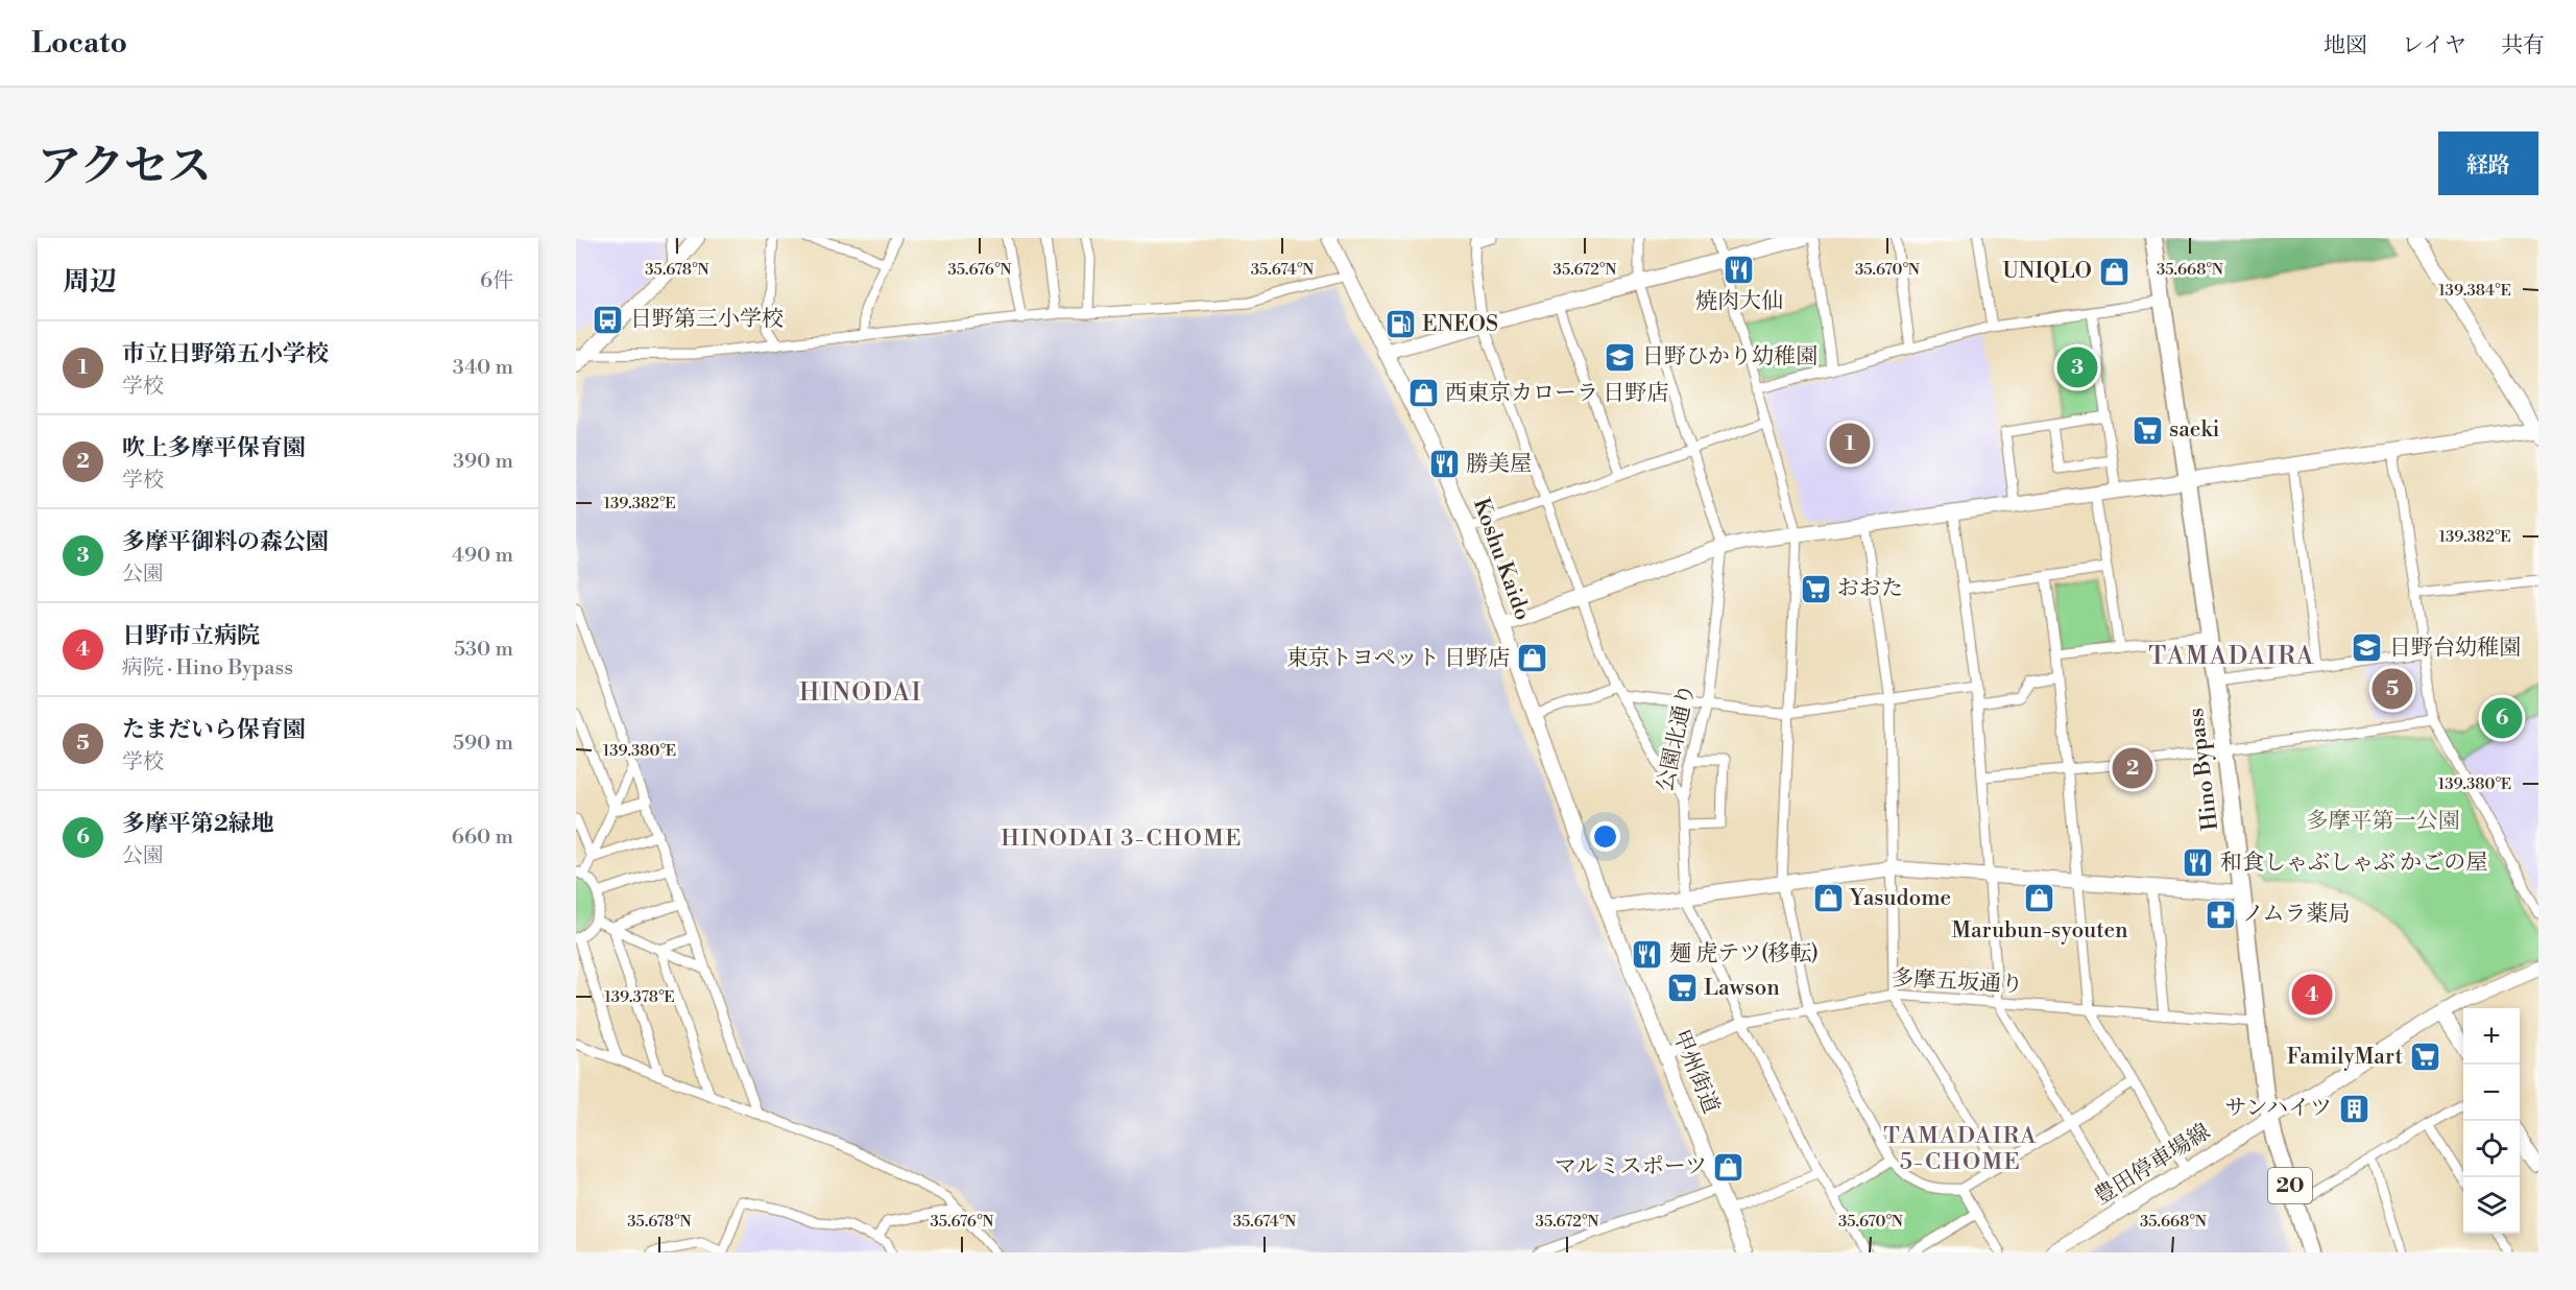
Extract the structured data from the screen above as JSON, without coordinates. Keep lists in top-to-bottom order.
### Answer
{
  "streets": {
    "highway": ["Hino Bypass", "20"],
    "street": [
      "Koshu Kaido",
      "公園北通り",
      "多摩五坂通り",
      "甲州街道",
      "豊田停車場線"
    ]
  },
  "crossings": [
    ["Koshu Kaido", "甲州街道"],
    ["公園北通り", "多摩五坂通り"],
    ["Hino Bypass", "多摩五坂通り"],
    ["Hino Bypass", "豊田停車場線"],
    ["多摩五坂通り", "甲州街道"]
  ],
  "districts": [
    "TAMADAIRA",
    "HINODAI",
    "HINODAI 3-CHOME",
    "TAMADAIRA 5-CHOME"
  ],
  "parks": ["多摩平第一公園"],
  "places": {
    "restaurant": [
      "焼肉大仙",
      "勝美屋",
      "和食しゃぶしゃぶ かごの屋",
      "麺 虎テツ(移転)"
    ],
    "shop": [
      "UNIQLO",
      "西東京カローラ 日野店",
      "東京トヨペット 日野店",
      "Yasudome",
      "Marubun-syouten",
      "マルミスポーツ"
    ],
    "bus stop": ["日野第三小学校"],
    "fuel station": ["ENEOS"],
    "school or university": ["日野ひかり幼稚園", "日野台幼稚園"],
    "supermarket": [
      "saeki",
      "おおた",
      "Lawson",
      "FamilyMart"
    ],
    "pharmacy": ["ノムラ薬局"],
    "building": ["サンハイツ"]
  },
  "page": {
    "header": "Locato",
    "nav": ["地図", "レイヤ", "共有"],
    "title": "アクセス",
    "buttons": "経路",
    "heading": ["周辺", "6件"],
    "list": [
      {
        "mark": "1",
        "name": "市立日野第五小学校",
        "note": "学校",
        "value": "340 m"
      },
      {
        "mark": "2",
        "name": "吹上多摩平保育園",
        "note": "学校",
        "value": "390 m"
      },
      {
        "mark": "3",
        "name": "多摩平御料の森公園",
        "note": "公園",
        "value": "490 m"
      },
      {
        "mark": "4",
        "name": "日野市立病院",
        "note": "病院 · Hino Bypass",
        "value": "530 m"
      },
      {
        "mark": "5",
        "name": "たまだいら保育園",
        "note": "学校",
        "value": "590 m"
      },
      {
        "mark": "6",
        "name": "多摩平第2緑地",
        "note": "公園",
        "value": "660 m"
      }
    ],
    "pins": [
      "3",
      "1",
      "5",
      "6",
      "2",
      "4"
    ],
    "map_buttons": ["+", "−"]
  },
  "coordinates": [
    "35.678°N",
    "35.676°N",
    "35.674°N",
    "35.672°N",
    "35.670°N",
    "35.668°N",
    "139.384°E",
    "139.382°E",
    "139.380°E",
    "139.378°E"
  ]
}
